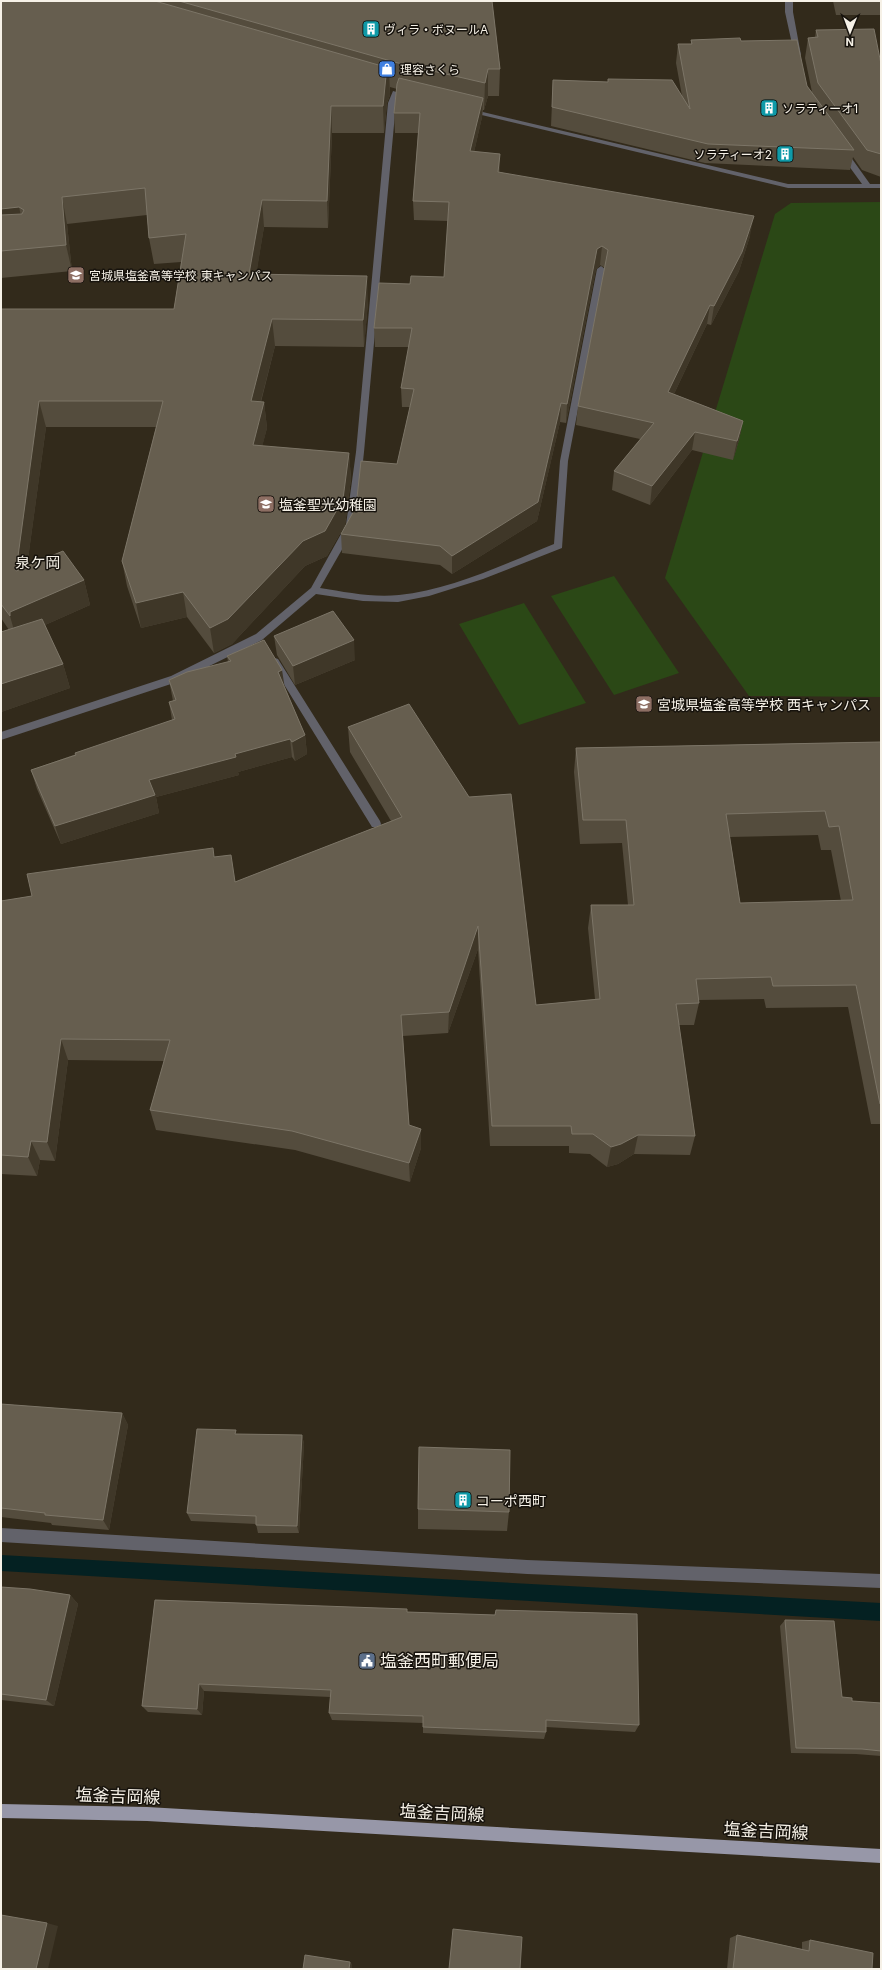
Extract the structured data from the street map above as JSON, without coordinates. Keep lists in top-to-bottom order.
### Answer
{
  "streets": {
    "main road": ["塩釜吉岡線"]
  },
  "districts": ["泉ケ岡"],
  "places": {
    "building": [
      "ヴィラ・ボヌールA",
      "ソラティーオ1",
      "ソラティーオ2",
      "コーポ西町"
    ],
    "shop": ["理容さくら"],
    "school or university": ["宮城県塩釜高等学校 東キャンパス", "塩釜聖光幼稚園", "宮城県塩釜高等学校 西キャンパス"],
    "public building": ["塩釜西町郵便局"]
  },
  "north": "bottom"
}
